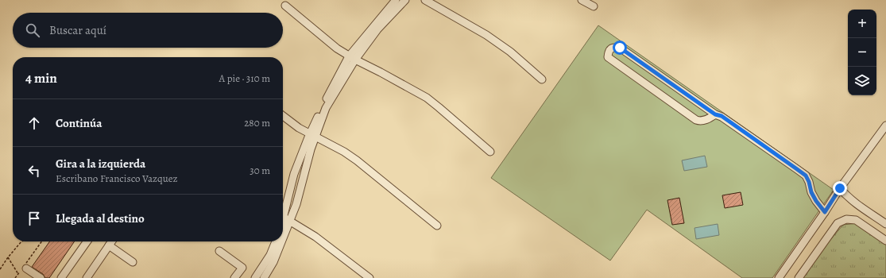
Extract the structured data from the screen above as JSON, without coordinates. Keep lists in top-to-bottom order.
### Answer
{
  "page": {
    "map_buttons": ["+", "−"],
    "search": "Buscar aquí",
    "heading": ["4 min", "A pie · 310 m"],
    "list": [
      ["Continúa", "280 m"],
      ["Gira a la izquierda", "Escribano Francisco Vazquez", "30 m"],
      "Llegada al destino"
    ]
  }
}
